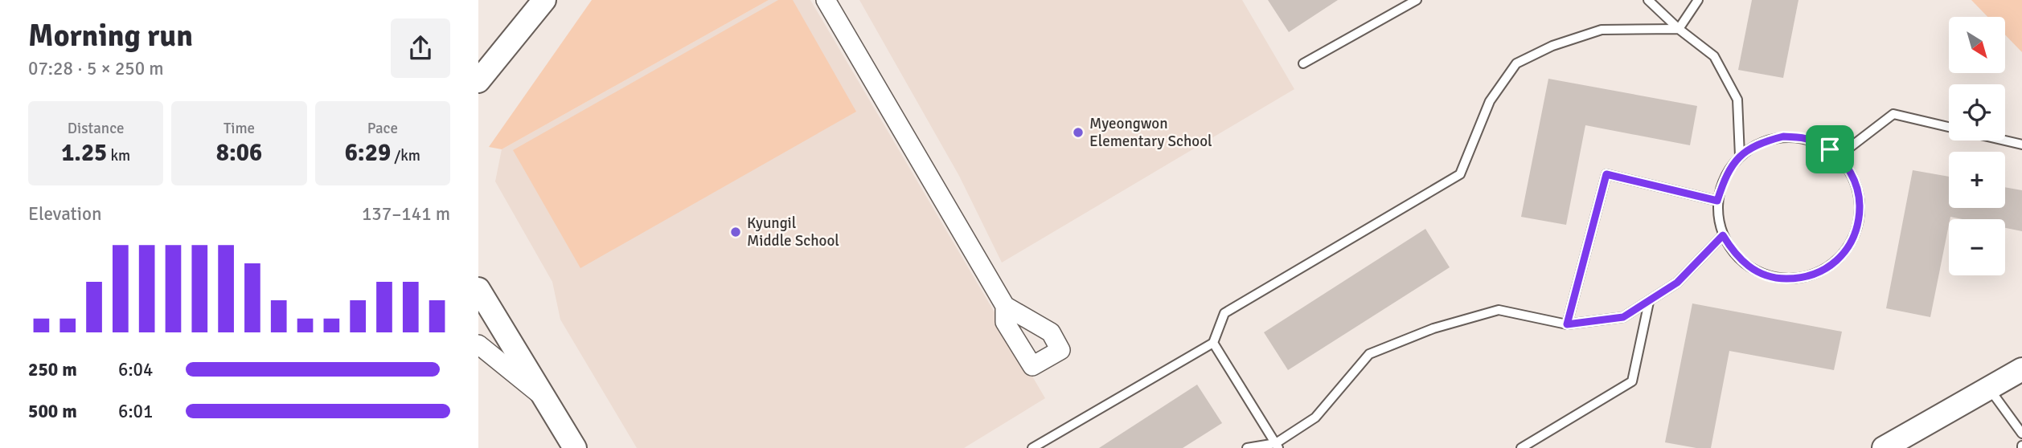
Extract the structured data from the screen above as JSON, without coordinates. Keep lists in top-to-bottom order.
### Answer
{
  "places": ["Myeongwon Elementary School", "Kyungil Middle School"],
  "north": "bottom right",
  "page": {
    "heading": ["Morning run", "07:28 · 5 × 250 m"],
    "map_buttons": ["+", "−"],
    "stats": [
      ["Distance", "1.25 km"],
      ["Time", "8:06"],
      ["Pace", "6:29 /km"]
    ],
    "chart": ["Elevation", "137–141 m"],
    "list": [
      {
        "name": "250 m",
        "note": "6:04"
      },
      {
        "name": "500 m",
        "note": "6:01"
      }
    ]
  }
}
